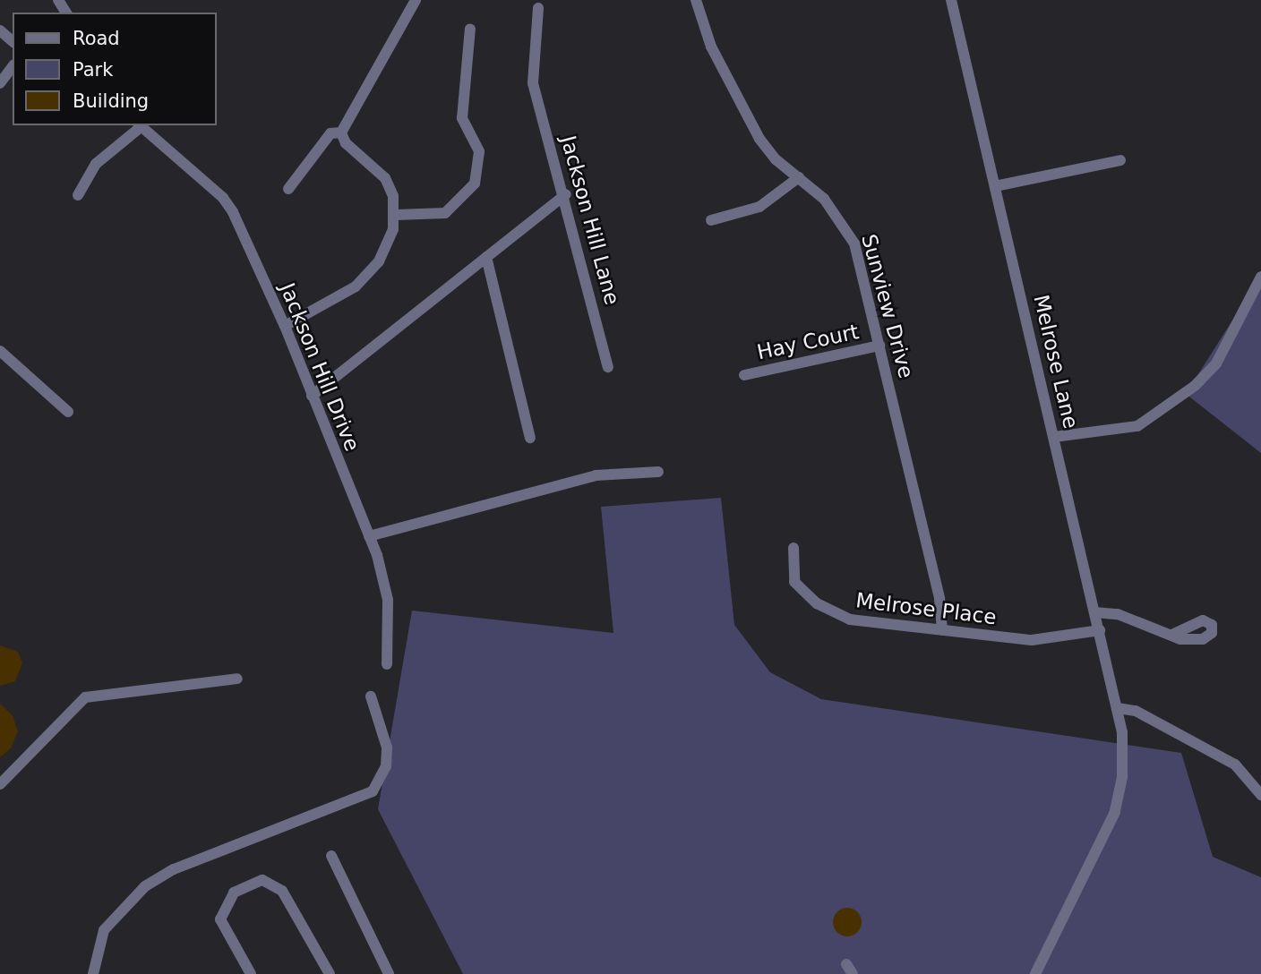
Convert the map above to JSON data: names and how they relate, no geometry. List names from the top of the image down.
{
  "streets": {
    "street": [
      "Jackson Hill Lane",
      "Sunview Drive",
      "Hay Court",
      "Melrose Lane",
      "Jackson Hill Drive",
      "Melrose Place"
    ]
  },
  "crossings": [
    ["Sunview Drive", "Hay Court"],
    ["Sunview Drive", "Melrose Place"],
    ["Melrose Lane", "Melrose Place"]
  ],
  "legend": ["Road", "Park", "Building"]
}
